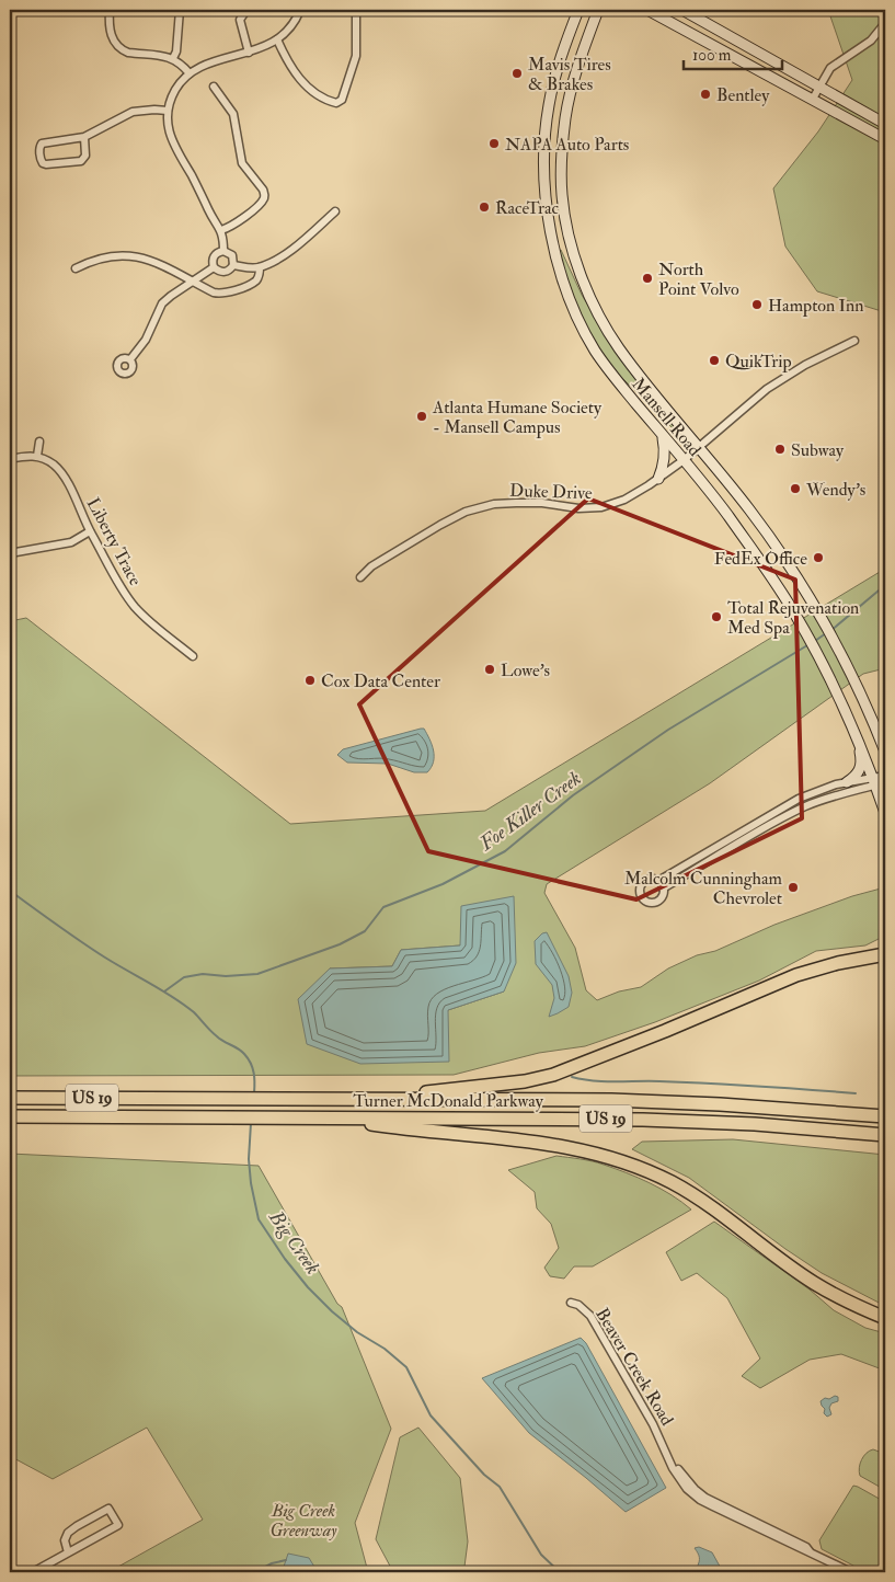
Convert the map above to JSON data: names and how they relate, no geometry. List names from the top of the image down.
{
  "streets": {
    "highway": ["US 19", "Turner McDonald Parkway"],
    "main road": ["Mansell Road"],
    "street": ["Duke Drive", "Liberty Trace", "Beaver Creek Road"]
  },
  "crossings": [
    ["Mansell Road", "Duke Drive"]
  ],
  "water": ["Foe Killer Creek", "Big Creek"],
  "parks": ["Big Creek Greenway"],
  "places": [
    "Mavis Tires & Brakes",
    "Bentley",
    "NAPA Auto Parts",
    "RaceTrac",
    "North Point Volvo",
    "Hampton Inn",
    "QuikTrip",
    "Atlanta Humane Society - Mansell Campus",
    "Subway",
    "Wendy's",
    "FedEx Office",
    "Total Rejuvenation Med Spa",
    "Lowe's",
    "Cox Data Center",
    "Malcolm Cunningham Chevrolet"
  ],
  "scale_bar": "100 m"
}
